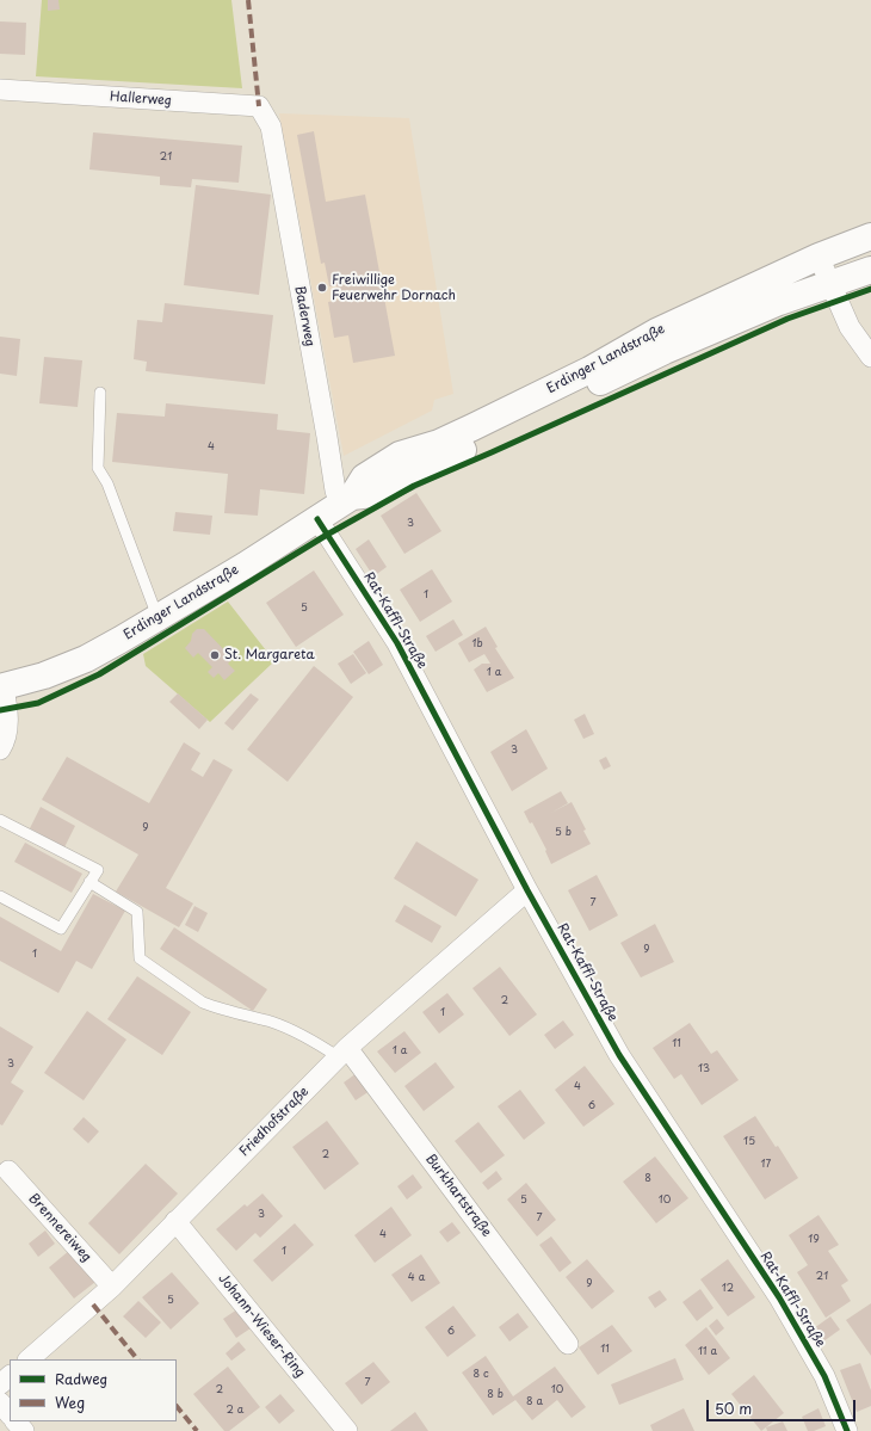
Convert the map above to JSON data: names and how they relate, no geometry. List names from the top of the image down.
{
  "streets": {
    "street": [
      "Hallerweg",
      "Baderweg",
      "Erdinger Landstraße",
      "Rat-Kaffl-Straße",
      "Friedhofstraße",
      "Burkhartstraße",
      "Brennereiweg",
      "Johann-Wieser-Ring"
    ]
  },
  "crossings": [
    ["Hallerweg", "Baderweg"],
    ["Baderweg", "Erdinger Landstraße"],
    ["Erdinger Landstraße", "Rat-Kaffl-Straße"],
    ["Rat-Kaffl-Straße", "Friedhofstraße"],
    ["Friedhofstraße", "Burkhartstraße"],
    ["Friedhofstraße", "Brennereiweg"],
    ["Friedhofstraße", "Johann-Wieser-Ring"]
  ],
  "places": ["Freiwillige Feuerwehr Dornach", "St. Margareta"],
  "house_numbers": [
    "21",
    "4",
    "3",
    "1",
    "5",
    "1b",
    "1 a",
    "3",
    "9",
    "5 b",
    "7",
    "9",
    "1",
    "2",
    "1",
    "11",
    "1 a",
    "3",
    "13",
    "4",
    "6",
    "15",
    "2",
    "17",
    "8",
    "5",
    "10",
    "3",
    "7",
    "4",
    "19",
    "1",
    "21",
    "4 a",
    "9",
    "12",
    "5",
    "6",
    "11",
    "11 a",
    "8 c",
    "7",
    "2",
    "10",
    "8 b",
    "8 a",
    "2 a"
  ],
  "legend": ["Radweg", "Weg"],
  "scale_bar": "50 m"
}
